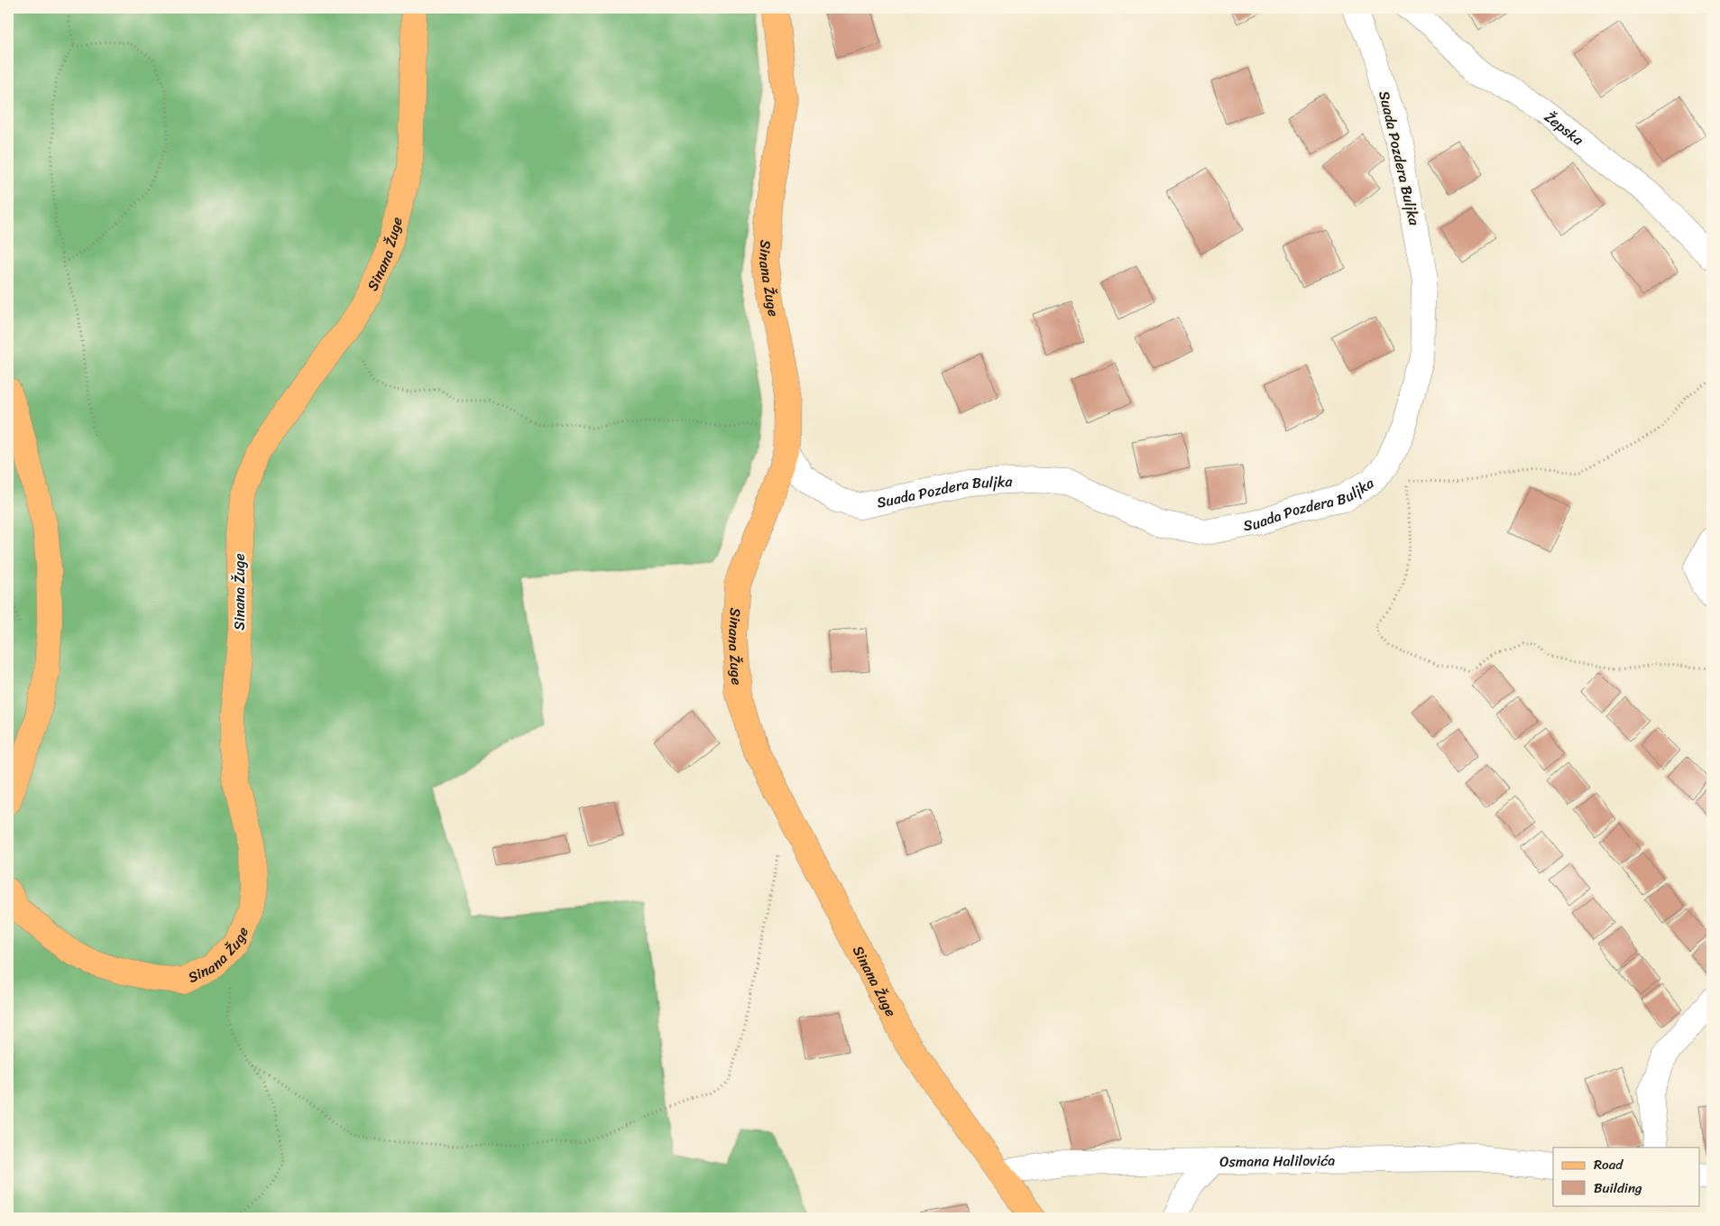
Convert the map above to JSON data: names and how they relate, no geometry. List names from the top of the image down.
{
  "streets": {
    "main road": ["Sinana Žuge"],
    "street": ["Žepska", "Suada Pozdera Buljka", "Osmana Halilovića"]
  },
  "crossings": [
    ["Suada Pozdera Buljka", "Sinana Žuge"],
    ["Sinana Žuge", "Osmana Halilovića"]
  ],
  "legend": ["Road", "Building"]
}
